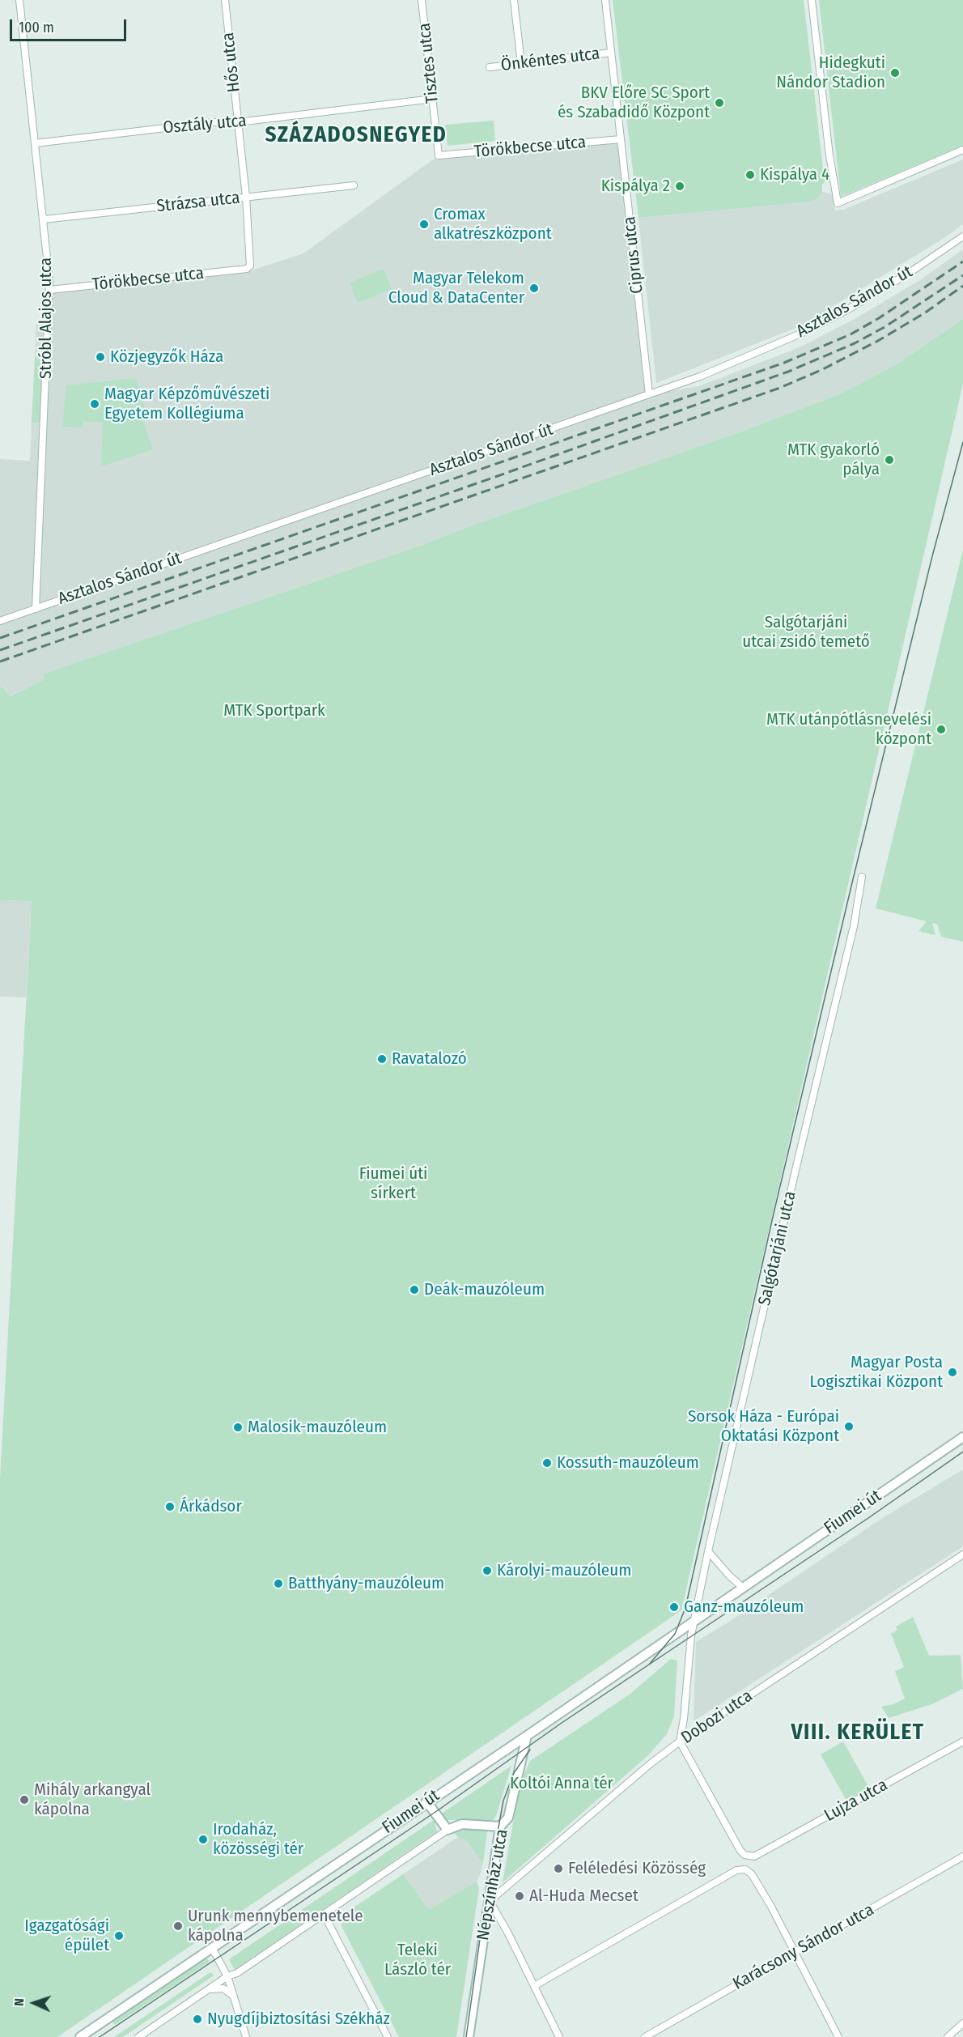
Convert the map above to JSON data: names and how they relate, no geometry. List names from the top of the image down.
{
  "streets": {
    "main road": ["Fiumei út", "Népszínház utca"],
    "street": [
      "Önkéntes utca",
      "Hős utca",
      "Tisztes utca",
      "Osztály utca",
      "Törökbecse utca",
      "Strázsa utca",
      "Ciprus utca",
      "Asztalos Sándor út",
      "Stróbl Alajos utca",
      "Salgótarjáni utca",
      "Dobozi utca",
      "Lujza utca",
      "Karácsony Sándor utca"
    ]
  },
  "crossings": [
    ["Önkéntes utca", "Ciprus utca"],
    ["Hős utca", "Osztály utca"],
    ["Hős utca", "Törökbecse utca"],
    ["Hős utca", "Strázsa utca"],
    ["Tisztes utca", "Osztály utca"],
    ["Tisztes utca", "Törökbecse utca"],
    ["Osztály utca", "Stróbl Alajos utca"],
    ["Törökbecse utca", "Ciprus utca"],
    ["Törökbecse utca", "Stróbl Alajos utca"],
    ["Strázsa utca", "Stróbl Alajos utca"],
    ["Ciprus utca", "Asztalos Sándor út"],
    ["Asztalos Sándor út", "Stróbl Alajos utca"],
    ["Salgótarjáni utca", "Fiumei út"],
    ["Salgótarjáni utca", "Dobozi utca"],
    ["Salgótarjáni utca", "Lujza utca"],
    ["Fiumei út", "Népszínház utca"],
    ["Dobozi utca", "Lujza utca"],
    ["Dobozi utca", "Népszínház utca"]
  ],
  "districts": ["SZÁZADOSNEGYED", "VIII. KERÜLET"],
  "parks": [
    "Salgótarjáni utcai zsidó temető",
    "MTK Sportpark",
    "Fiumei úti sírkert",
    "Koltói Anna tér",
    "Teleki László tér"
  ],
  "places": [
    "Hidegkuti Nándor Stadion",
    "BKV Előre SC Sport és Szabadidő Központ",
    "Kispálya 4",
    "Kispálya 2",
    "Cromax alkatrészközpont",
    "Magyar Telekom Cloud & DataCenter",
    "Közjegyzők Háza",
    "Magyar Képzőművészeti Egyetem Kollégiuma",
    "MTK gyakorló pálya",
    "MTK utánpótlásnevelési központ",
    "Ravatalozó",
    "Deák-mauzóleum",
    "Magyar Posta Logisztikai Központ",
    "Sorsok Háza - Európai Oktatási Központ",
    "Malosik-mauzóleum",
    "Kossuth-mauzóleum",
    "Árkádsor",
    "Károlyi-mauzóleum",
    "Batthyány-mauzóleum",
    "Ganz-mauzóleum",
    "Mihály arkangyal kápolna",
    "Irodaház, közösségi tér",
    "Feléledési Közösség",
    "Al-Huda Mecset",
    "Urunk mennybemenetele kápolna",
    "Igazgatósági épület",
    "Nyugdíjbiztosítási Székház"
  ],
  "scale_bar": "100 m",
  "north": "left"
}
